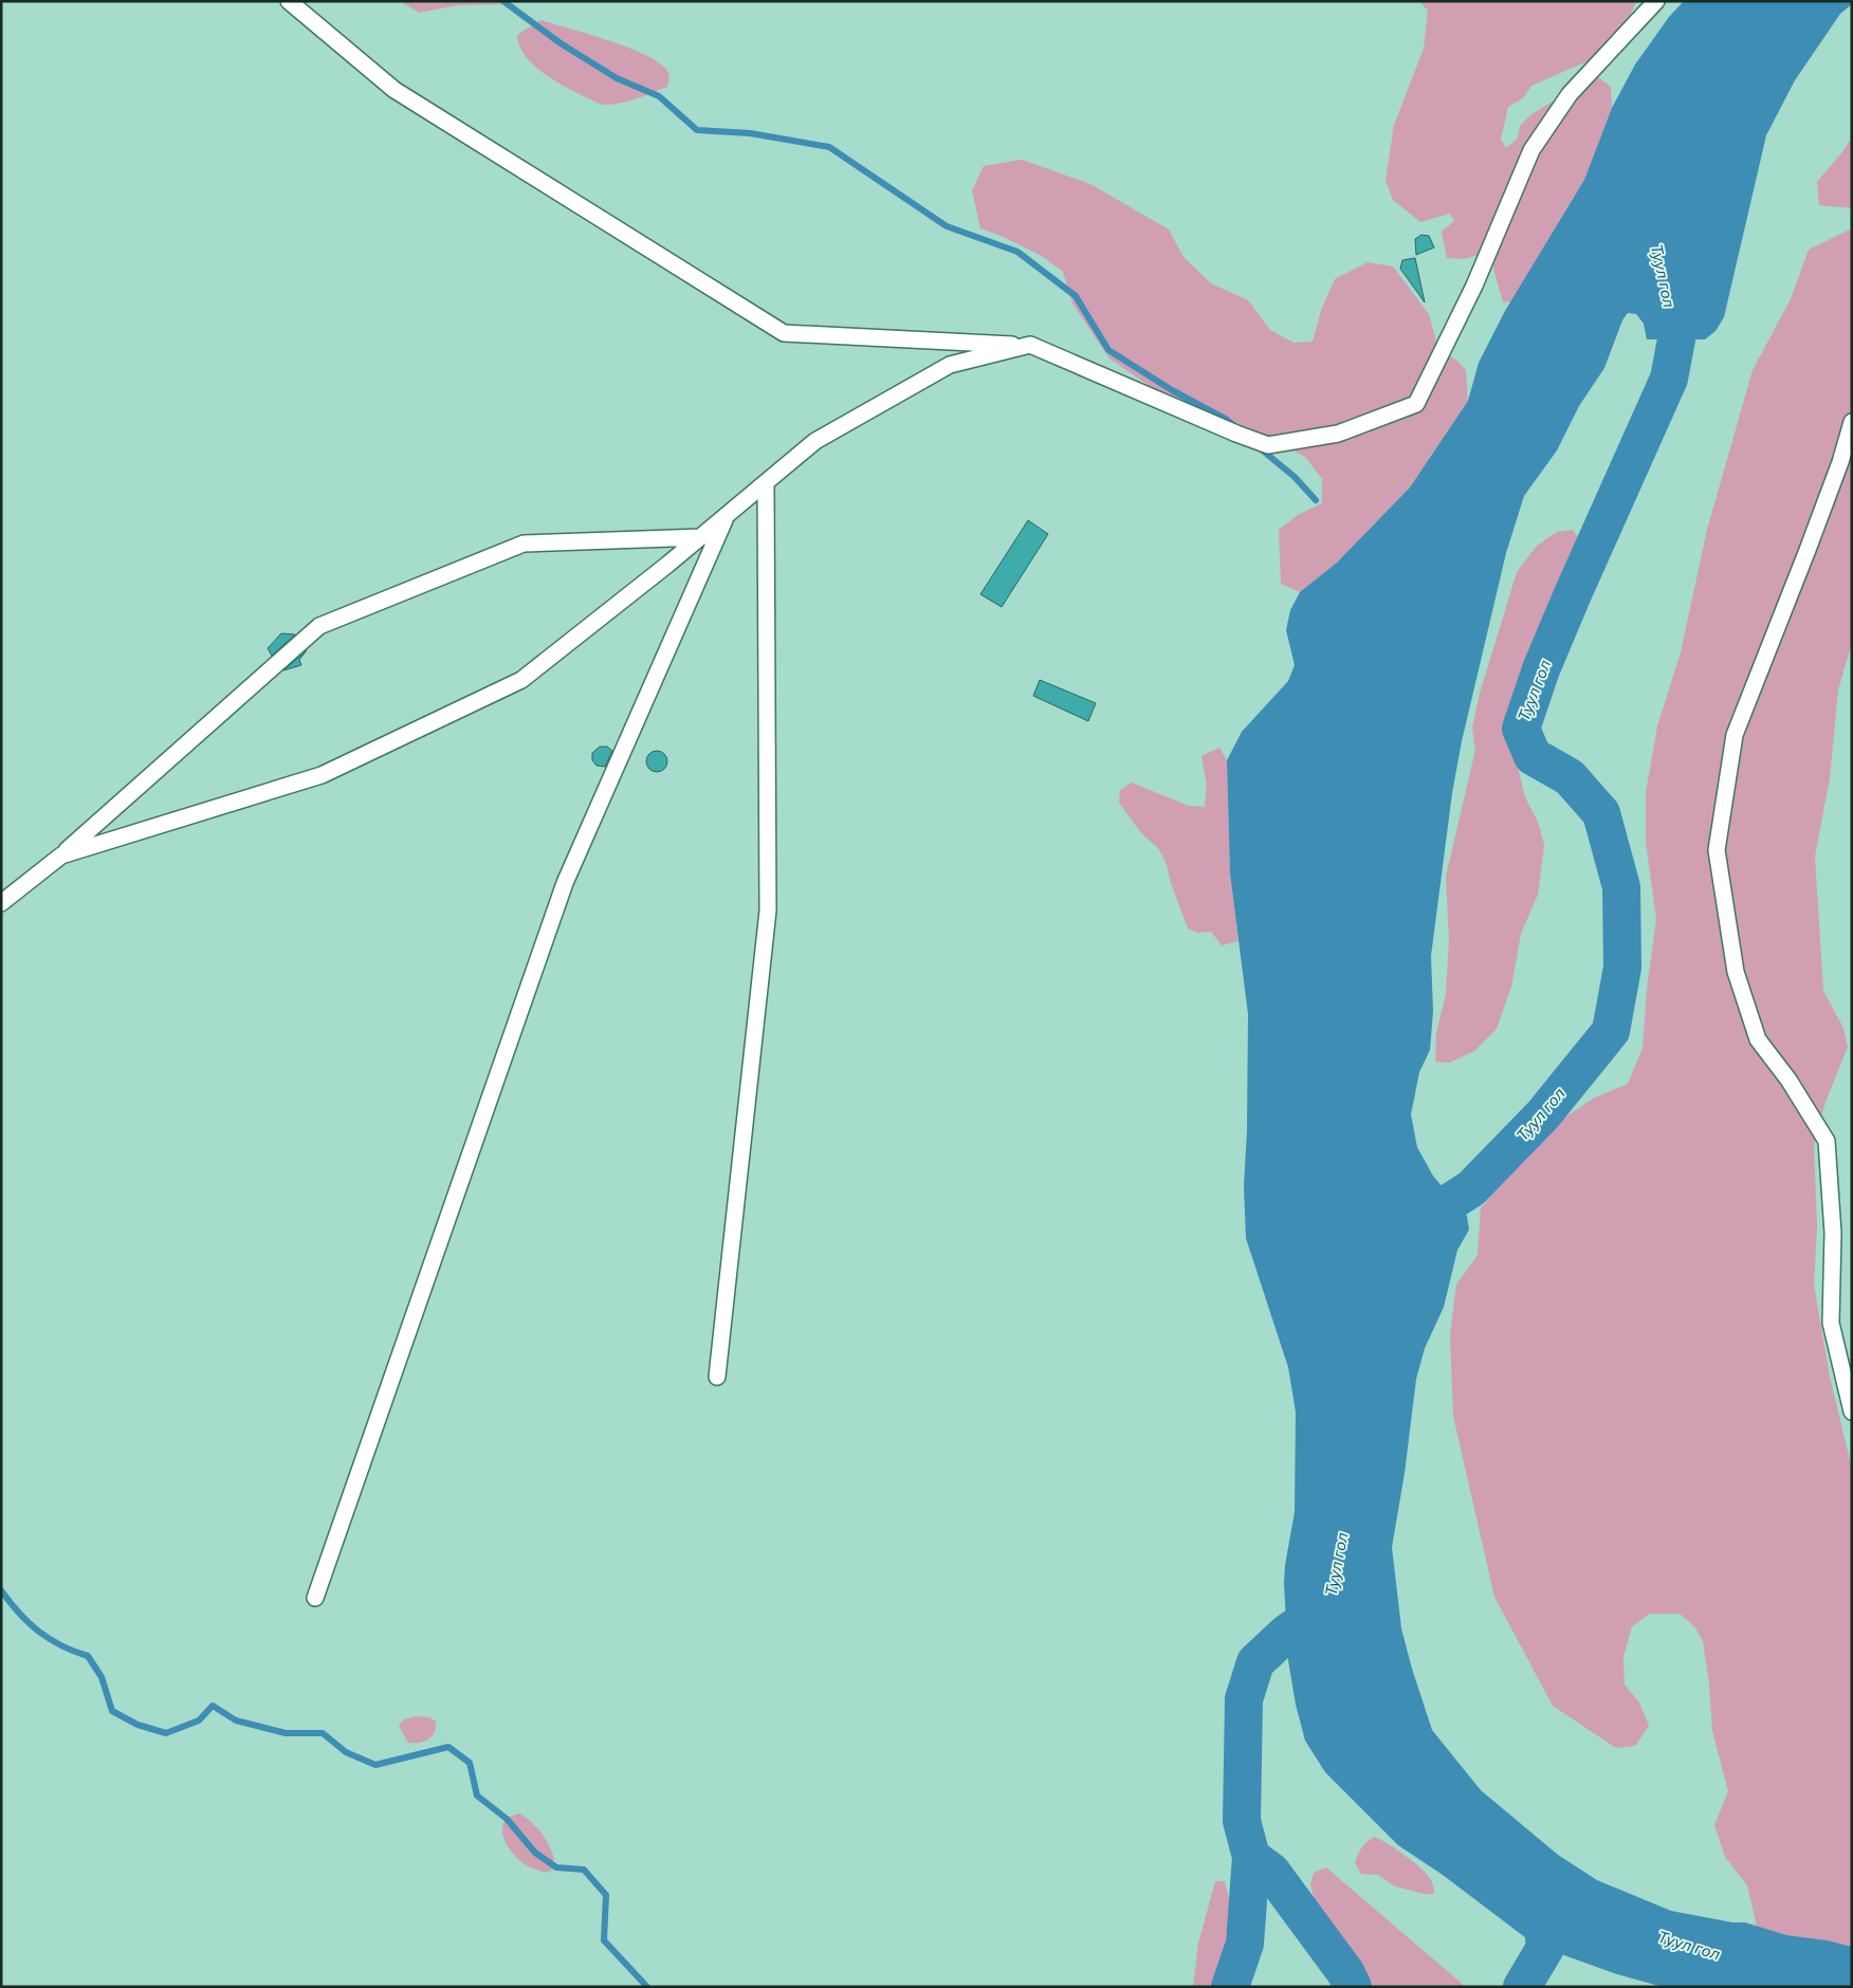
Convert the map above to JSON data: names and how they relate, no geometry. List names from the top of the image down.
{
  "water": ["Туул гол"]
}
